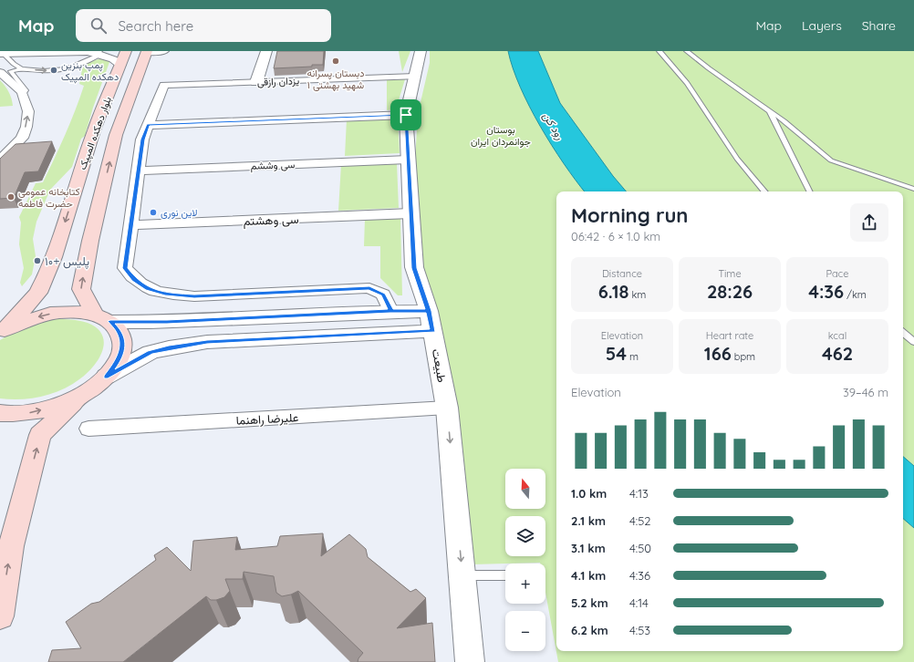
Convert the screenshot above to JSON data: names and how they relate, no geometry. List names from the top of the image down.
{
  "streets": {
    "main road": ["بلوار دهکده المپیک"],
    "street": [
      "یزدان رازقی",
      "سی وششم",
      "سی وهشتم",
      "طبیعت",
      "علیرضا راهنما"
    ]
  },
  "crossings": [
    ["یزدان رازقی", "طبیعت"],
    ["سی وششم", "طبیعت"],
    ["سی وهشتم", "طبیعت"],
    ["طبیعت", "علیرضا راهنما"]
  ],
  "water": ["رود کن"],
  "parks": ["بوستان جوانمردان ایران"],
  "places": [
    "دبستان پسرانه شهید بهشتی ۱",
    "پمپ بنزین دهکده المپیک",
    "کتابخانه عمومی حضرت فاطمه",
    "لاین نوری",
    "پلیس +۱۰"
  ],
  "north": "top",
  "page": {
    "header": "Map",
    "search": "Search here",
    "nav": ["Map", "Layers", "Share"],
    "heading": ["Morning run", "06:42 · 6 × 1.0 km"],
    "stats": [
      ["Distance", "6.18 km"],
      ["Time", "28:26"],
      ["Pace", "4:36 /km"],
      ["Elevation", "54 m"],
      ["Heart rate", "166 bpm"],
      ["kcal", "462"]
    ],
    "chart": ["Elevation", "39–46 m"],
    "map_buttons": ["+", "−"],
    "list": [
      {
        "name": "1.0 km",
        "note": "4:13"
      },
      {
        "name": "2.1 km",
        "note": "4:52"
      },
      {
        "name": "3.1 km",
        "note": "4:50"
      },
      {
        "name": "4.1 km",
        "note": "4:36"
      },
      {
        "name": "5.2 km",
        "note": "4:14"
      },
      {
        "name": "6.2 km",
        "note": "4:53"
      }
    ]
  }
}
